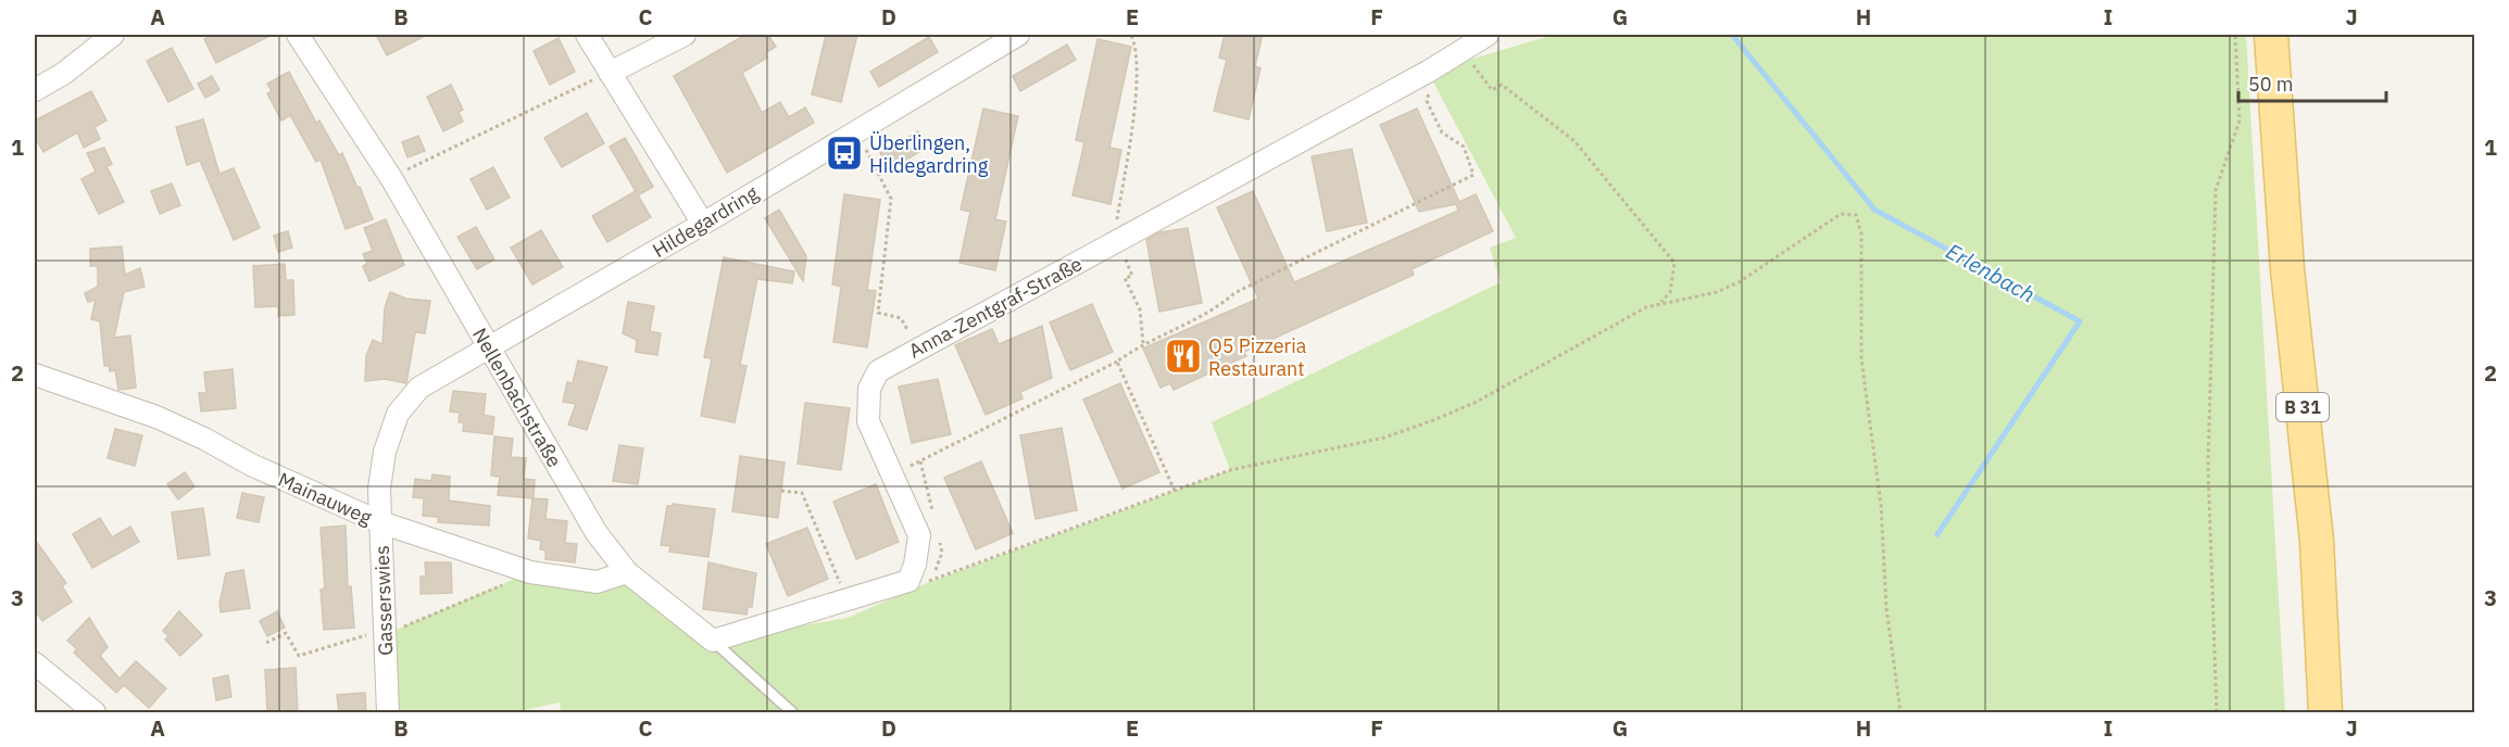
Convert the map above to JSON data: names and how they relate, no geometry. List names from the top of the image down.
{
  "streets": {
    "main road": ["B 31"],
    "street": [
      "Hildegardring",
      "Anna-Zentgraf-Straße",
      "Nellenbachstraße",
      "Mainauweg",
      "Gasserswies"
    ]
  },
  "crossings": [
    ["Hildegardring", "Nellenbachstraße"],
    ["Hildegardring", "Gasserswies"],
    ["Nellenbachstraße", "Mainauweg"],
    ["Mainauweg", "Gasserswies"]
  ],
  "water": ["Erlenbach"],
  "places": {
    "bus stop": ["Überlingen, Hildegardring"],
    "restaurant": ["Q5 Pizzeria Restaurant"]
  },
  "scale_bar": "50 m",
  "grid": {
    "columns": [
      "A",
      "B",
      "C",
      "D",
      "E",
      "F",
      "G",
      "H",
      "I",
      "J"
    ],
    "rows": ["1", "2", "3"]
  }
}
